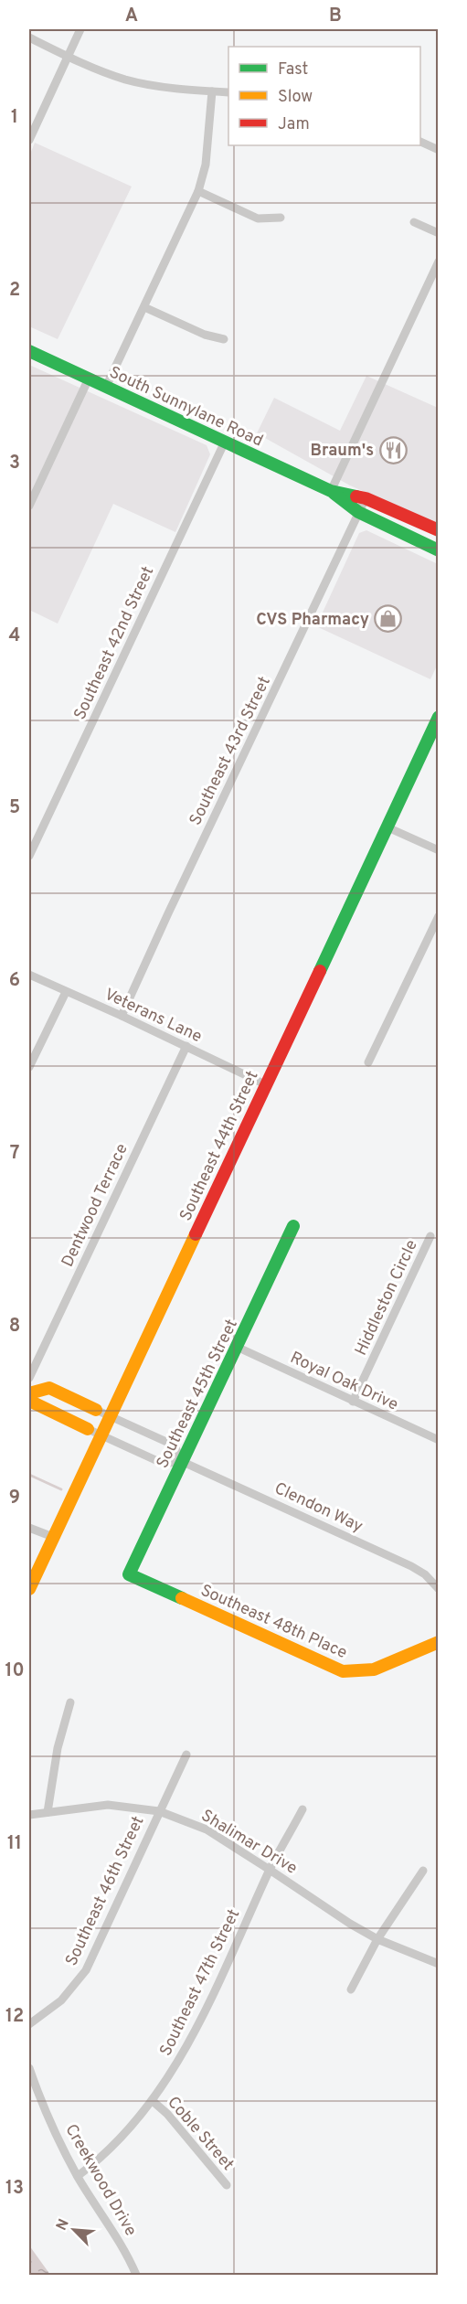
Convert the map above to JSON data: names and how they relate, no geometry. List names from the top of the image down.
{
  "streets": {
    "main road": [
      "South Sunnylane Road",
      "Southeast 44th Street",
      "Southeast 45th Street",
      "Clendon Way",
      "Southeast 48th Place"
    ],
    "street": [
      "Southeast 42nd Street",
      "Southeast 43rd Street",
      "Veterans Lane",
      "Dentwood Terrace",
      "Hiddleston Circle",
      "Royal Oak Drive",
      "Shalimar Drive",
      "Southeast 46th Street",
      "Southeast 47th Street",
      "Coble Street",
      "Creekwood Drive"
    ]
  },
  "crossings": [
    ["South Sunnylane Road", "Southeast 42nd Street"],
    ["South Sunnylane Road", "Southeast 43rd Street"],
    ["Southeast 43rd Street", "Veterans Lane"],
    ["Veterans Lane", "Southeast 44th Street"],
    ["Veterans Lane", "Dentwood Terrace"],
    ["Southeast 44th Street", "Clendon Way"],
    ["Hiddleston Circle", "Royal Oak Drive"],
    ["Royal Oak Drive", "Southeast 45th Street"],
    ["Southeast 45th Street", "Clendon Way"],
    ["Southeast 45th Street", "Southeast 48th Place"],
    ["Shalimar Drive", "Southeast 46th Street"],
    ["Shalimar Drive", "Southeast 47th Street"],
    ["Southeast 47th Street", "Coble Street"],
    ["Southeast 47th Street", "Creekwood Drive"]
  ],
  "places": {
    "restaurant": ["Braum's"],
    "shop": ["CVS Pharmacy"]
  },
  "legend": ["Fast", "Slow", "Jam"],
  "north": "top left",
  "grid": {
    "columns": ["A", "B"],
    "rows": [
      "1",
      "2",
      "3",
      "4",
      "5",
      "6",
      "7",
      "8",
      "9",
      "10",
      "11",
      "12",
      "13"
    ]
  }
}
